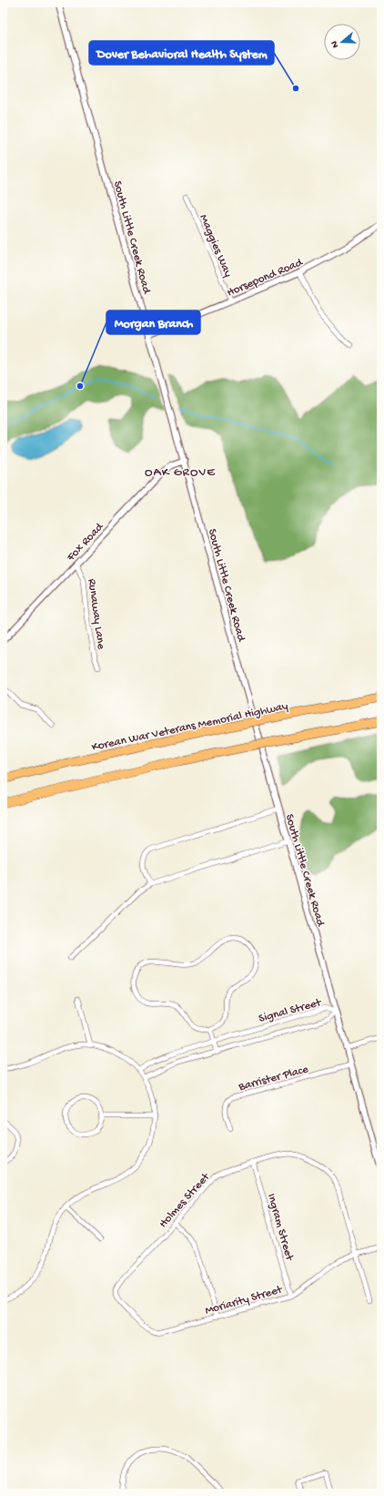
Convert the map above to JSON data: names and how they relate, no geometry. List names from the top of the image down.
{
  "streets": {
    "highway": ["Korean War Veterans Memorial Highway"],
    "street": [
      "South Little Creek Road",
      "Maggies Way",
      "Horsepond Road",
      "Fox Road",
      "Runaway Lane",
      "Signal Street",
      "Barrister Place",
      "Holmes Street",
      "Ingram Street",
      "Moriarity Street"
    ]
  },
  "crossings": [
    ["South Little Creek Road", "Horsepond Road"],
    ["South Little Creek Road", "Fox Road"],
    ["South Little Creek Road", "Signal Street"],
    ["South Little Creek Road", "Barrister Place"],
    ["Maggies Way", "Horsepond Road"],
    ["Fox Road", "Runaway Lane"],
    ["Holmes Street", "Ingram Street"],
    ["Holmes Street", "Moriarity Street"],
    ["Ingram Street", "Moriarity Street"]
  ],
  "districts": ["OAK GROVE"],
  "places": ["Dover Behavioral Health System", "Morgan Branch"],
  "north": "left"
}
